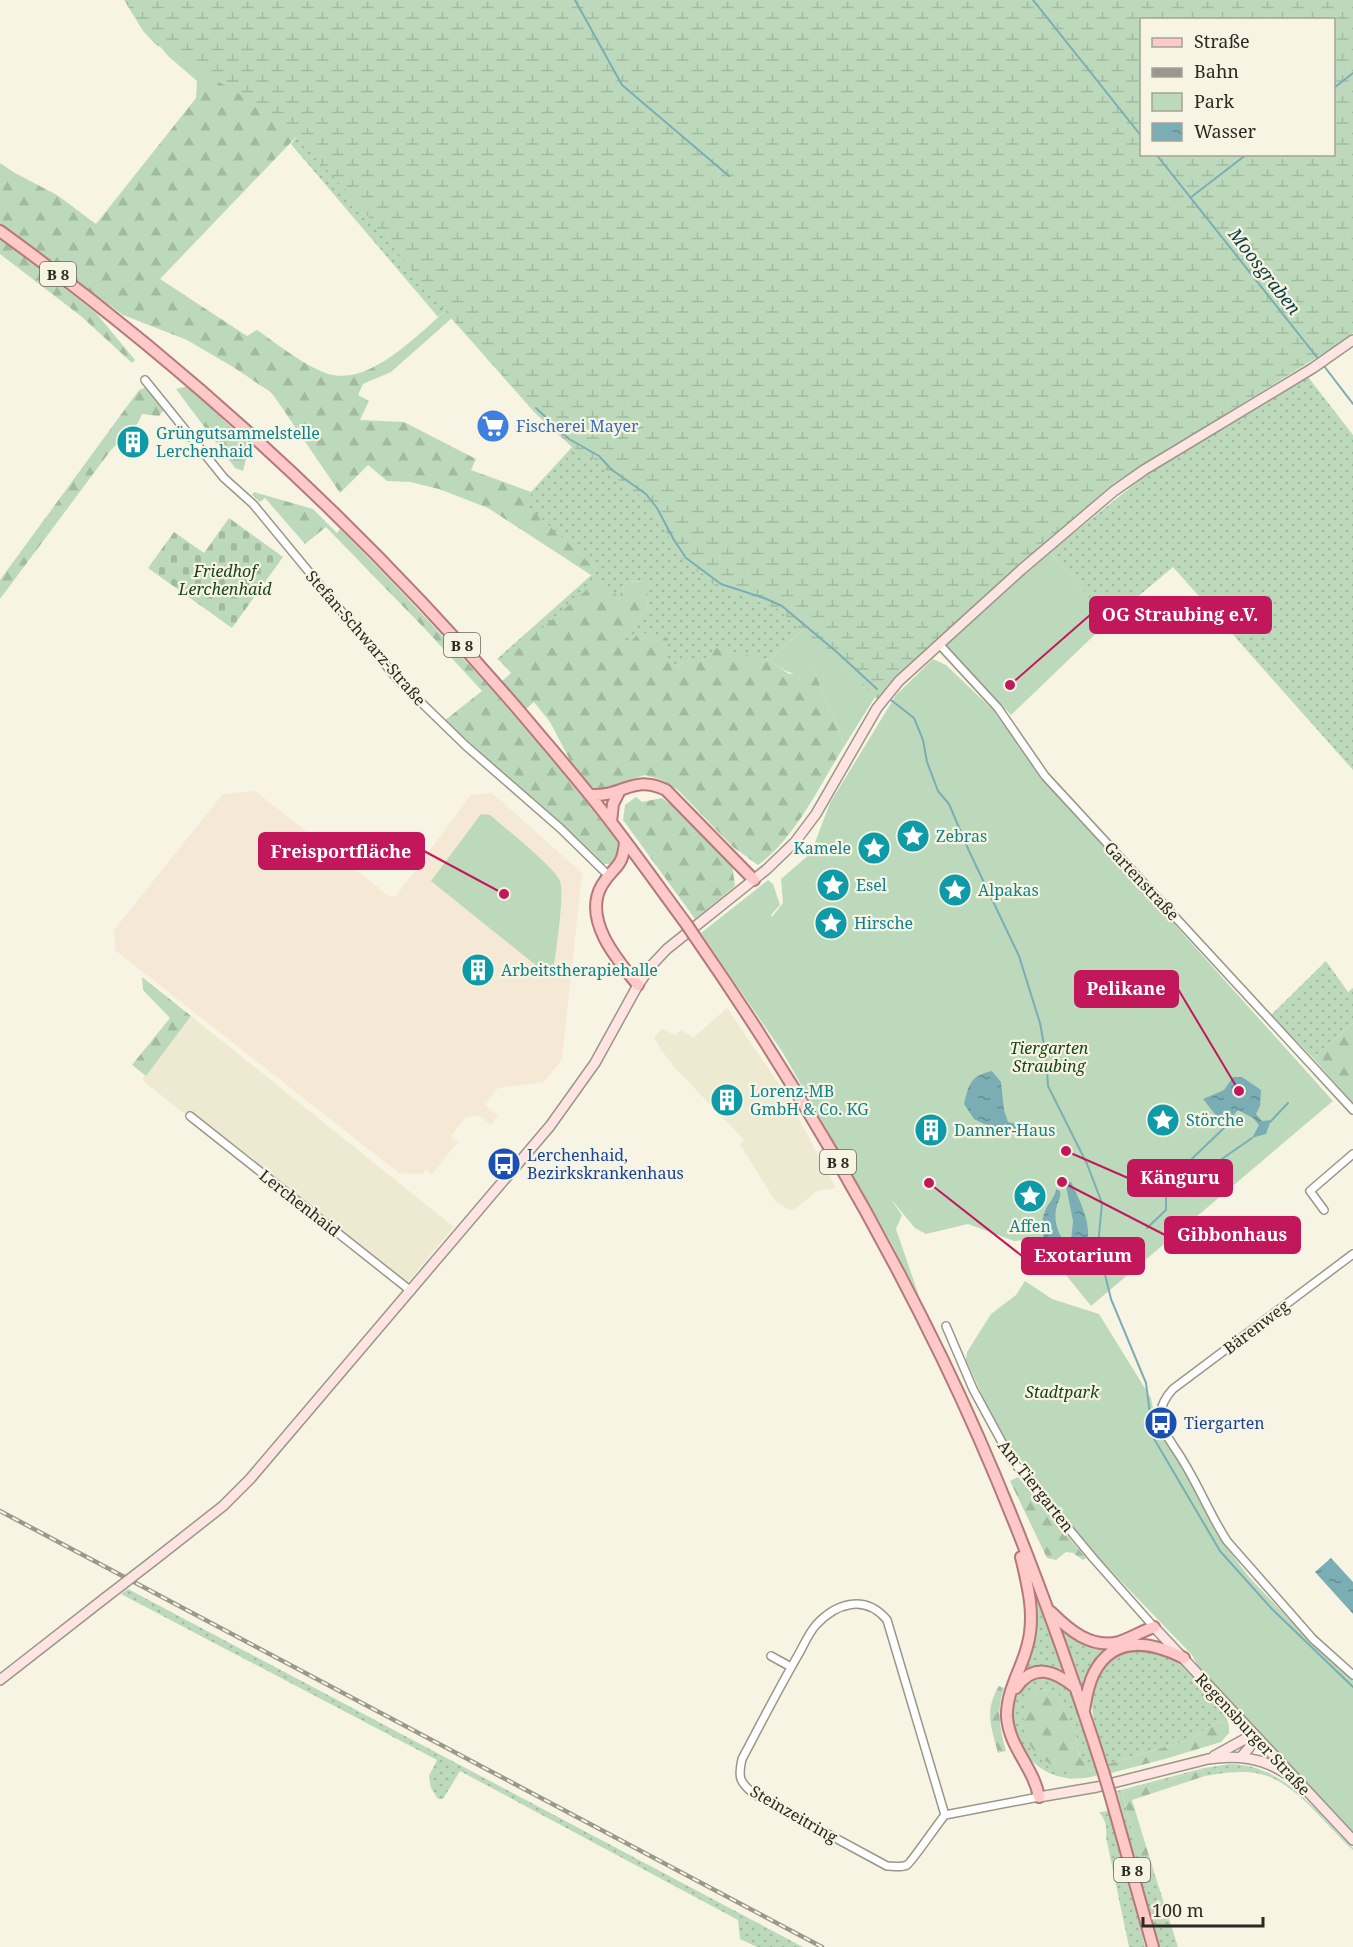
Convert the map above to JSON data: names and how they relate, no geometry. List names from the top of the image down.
{
  "streets": {
    "main road": ["B 8"],
    "street": [
      "Stefan-Schwarz-Straße",
      "Gartenstraße",
      "Lerchenhaid",
      "Bärenweg",
      "Am Tiergarten",
      "Regensburger Straße",
      "Steinzeitring"
    ]
  },
  "crossings": [
    ["Am Tiergarten", "Regensburger Straße"]
  ],
  "water": ["Moosgraben"],
  "parks": ["Friedhof Lerchenhaid", "Tiergarten Straubing", "Stadtpark"],
  "places": {
    "supermarket": ["Fischerei Mayer"],
    "building": [
      "Grüngutsammelstelle Lerchenhaid",
      "Arbeitstherapiehalle",
      "Lorenz-MB GmbH & Co. KG",
      "Danner-Haus"
    ],
    "other": [
      "OG Straubing e.V.",
      "Freisportfläche",
      "Pelikane",
      "Känguru",
      "Gibbonhaus",
      "Exotarium"
    ],
    "place": [
      "Zebras",
      "Kamele",
      "Esel",
      "Alpakas",
      "Hirsche",
      "Störche",
      "Affen"
    ],
    "bus stop": ["Lerchenhaid, Bezirkskrankenhaus", "Tiergarten"]
  },
  "legend": [
    "Straße",
    "Bahn",
    "Park",
    "Wasser"
  ],
  "scale_bar": "100 m"
}
